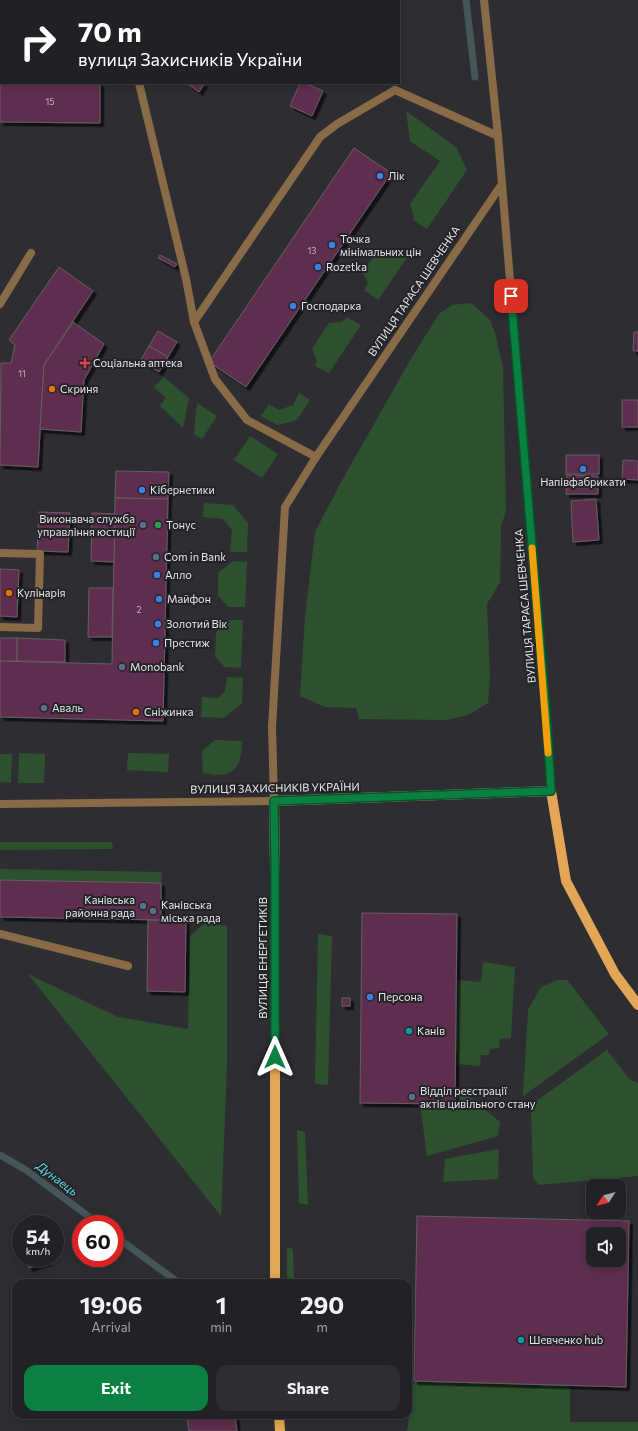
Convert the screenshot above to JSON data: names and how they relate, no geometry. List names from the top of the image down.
{
  "streets": {
    "main road": ["ВУЛИЦЯ ТАРАСА ШЕВЧЕНКА", "ВУЛИЦЯ ЗАХИСНИКІВ УКРАЇНИ", "ВУЛИЦЯ ЕНЕРГЕТИКІВ"]
  },
  "crossings": [
    ["ВУЛИЦЯ ТАРАСА ШЕВЧЕНКА", "ВУЛИЦЯ ЗАХИСНИКІВ УКРАЇНИ"],
    ["ВУЛИЦЯ ТАРАСА ШЕВЧЕНКА", "ВУЛИЦЯ ЕНЕРГЕТИКІВ"],
    ["ВУЛИЦЯ ЗАХИСНИКІВ УКРАЇНИ", "ВУЛИЦЯ ЕНЕРГЕТИКІВ"]
  ],
  "water": ["Дунаець"],
  "places": {
    "other": [
      "Лік",
      "Точка мінімальних цін",
      "Rozetka",
      "Господарка",
      "Скриня",
      "Напівфабрикати",
      "Кібернетики",
      "Виконавча служба управління юстиції",
      "Тонус",
      "Com in Bank",
      "Алло",
      "Кулінарія",
      "Майфон",
      "Золотий Вік",
      "Престиж",
      "Monobank",
      "Аваль",
      "Сніжинка",
      "Канівська районна рада",
      "Канівська міська рада",
      "Персона",
      "Канів",
      "Відділ реєстрації актів цивільного стану",
      "Шевченко hub"
    ],
    "health": ["Соціальна аптека"]
  },
  "house_numbers": [
    "15",
    "13",
    "11",
    "2"
  ],
  "north": "bottom left",
  "page": {
    "turn": ["70 m", "вулиця Захисників України"],
    "speed": "54 km/h",
    "limit": "60",
    "eta": [
      "19:06",
      "Arrival",
      "1",
      "min",
      "290",
      "m"
    ],
    "buttons": ["Exit", "Share"]
  }
}
